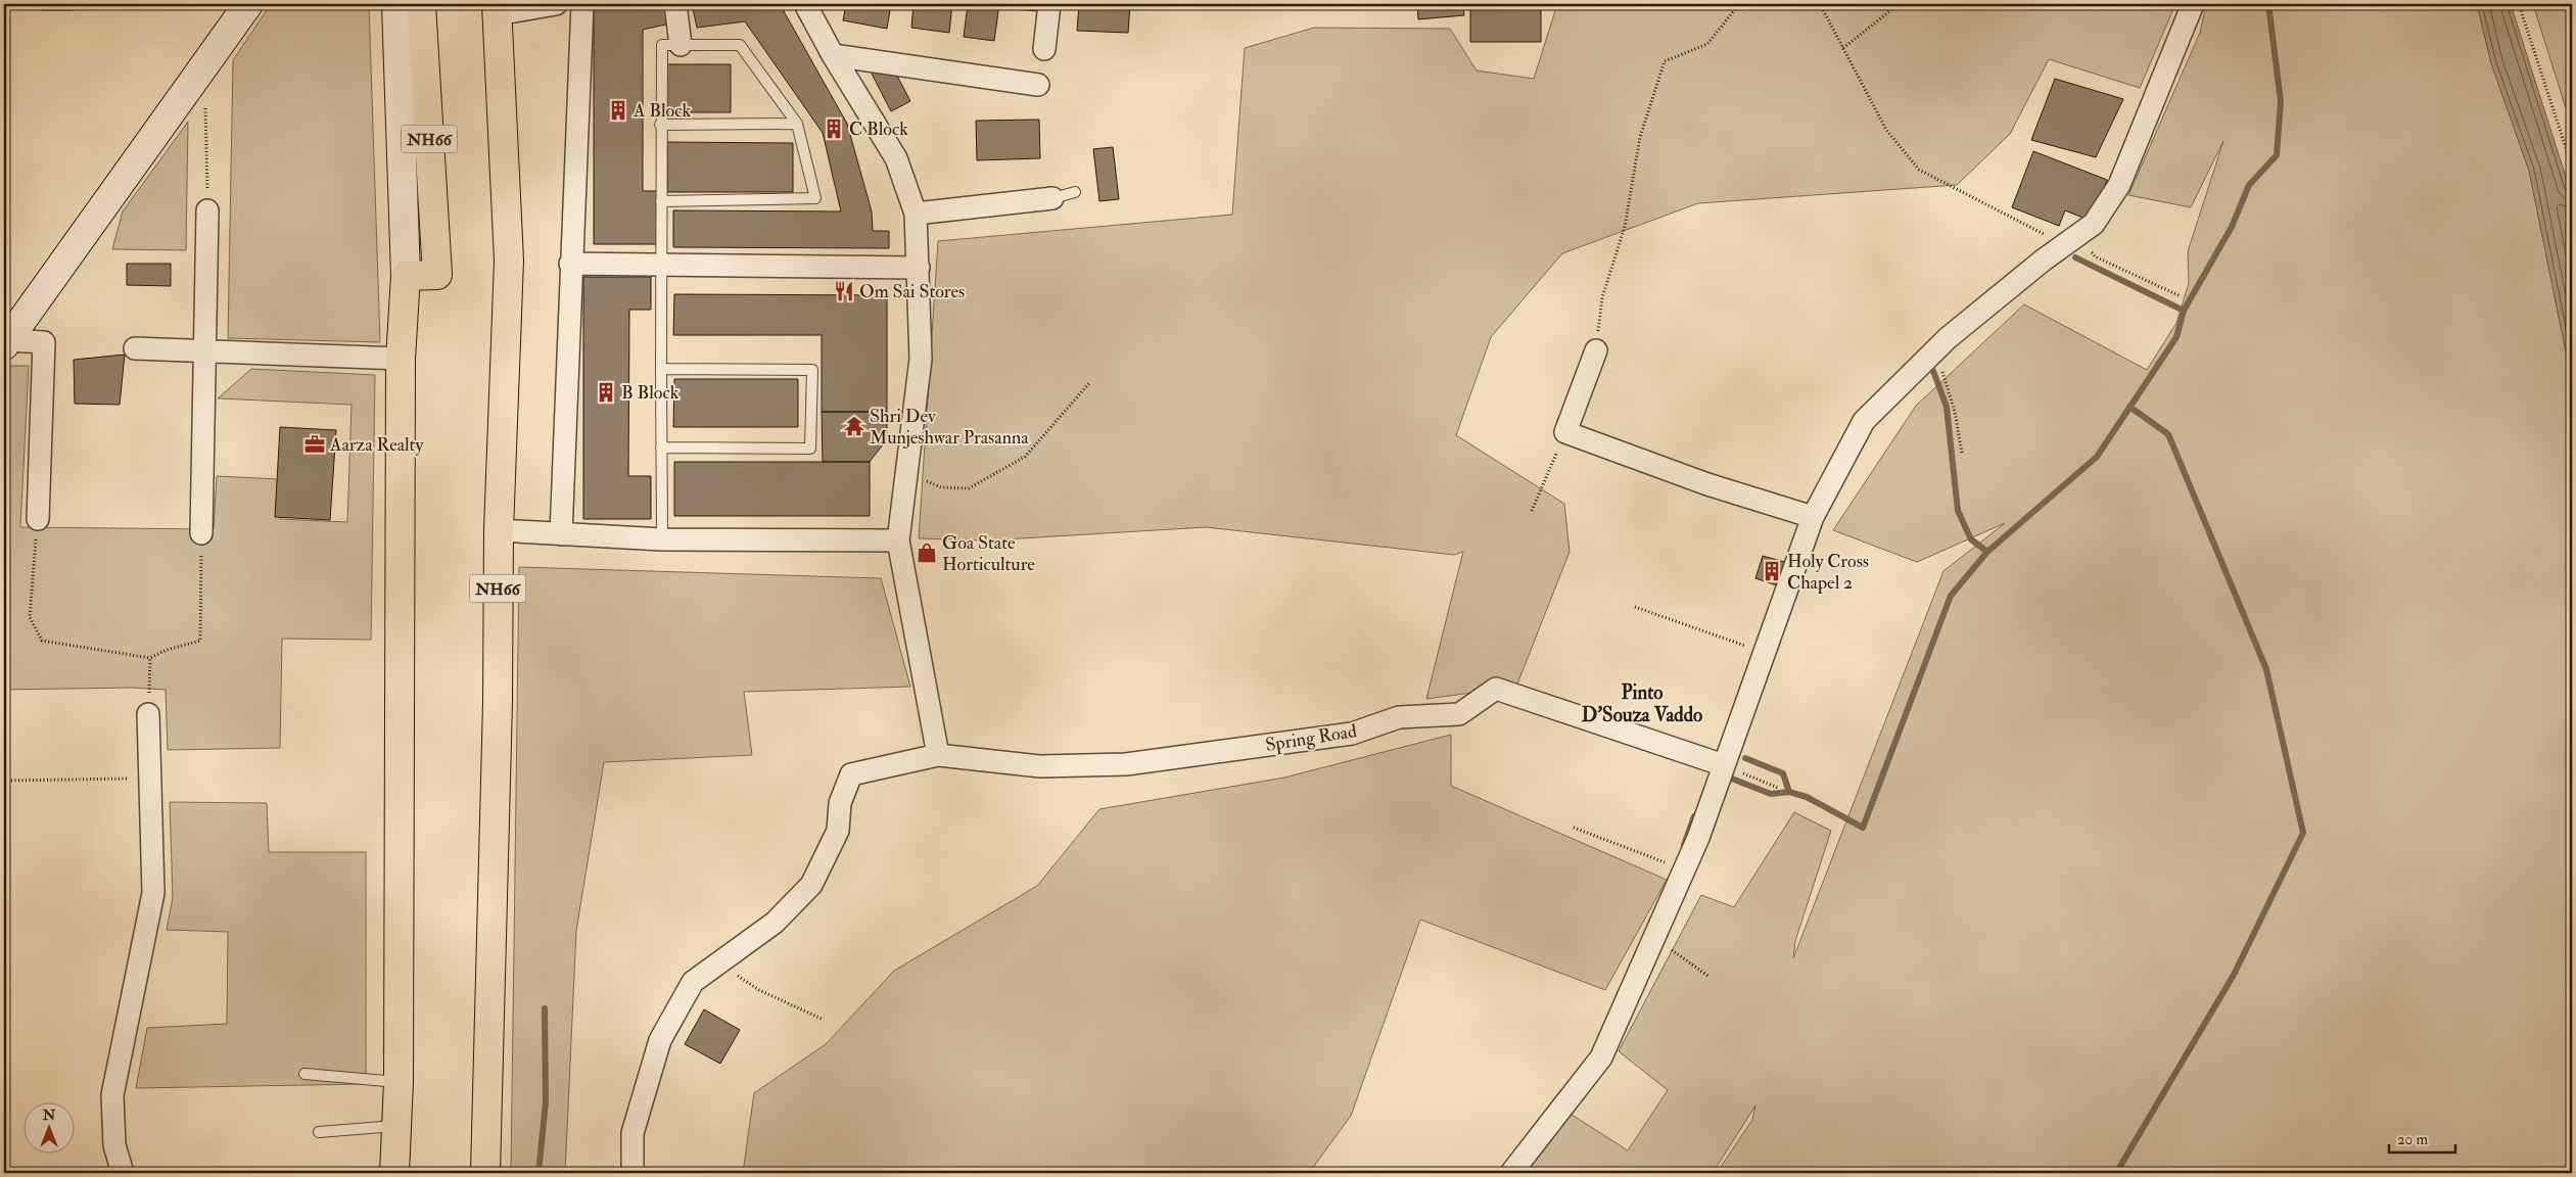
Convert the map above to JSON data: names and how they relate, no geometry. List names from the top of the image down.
{
  "streets": {
    "highway": ["NH66"],
    "street": ["Spring Road"]
  },
  "districts": ["Pinto D’Souza Vaddo"],
  "places": {
    "building": [
      "A Block",
      "C Block",
      "B Block",
      "Holy Cross Chapel 2"
    ],
    "restaurant": ["Om Sai Stores"],
    "temple": ["Shri Dev Munjeshwar Prasanna"],
    "office": ["Aarza Realty"],
    "shop": ["Goa State Horticulture"]
  },
  "scale_bar": "20 m",
  "north": "top"
}
